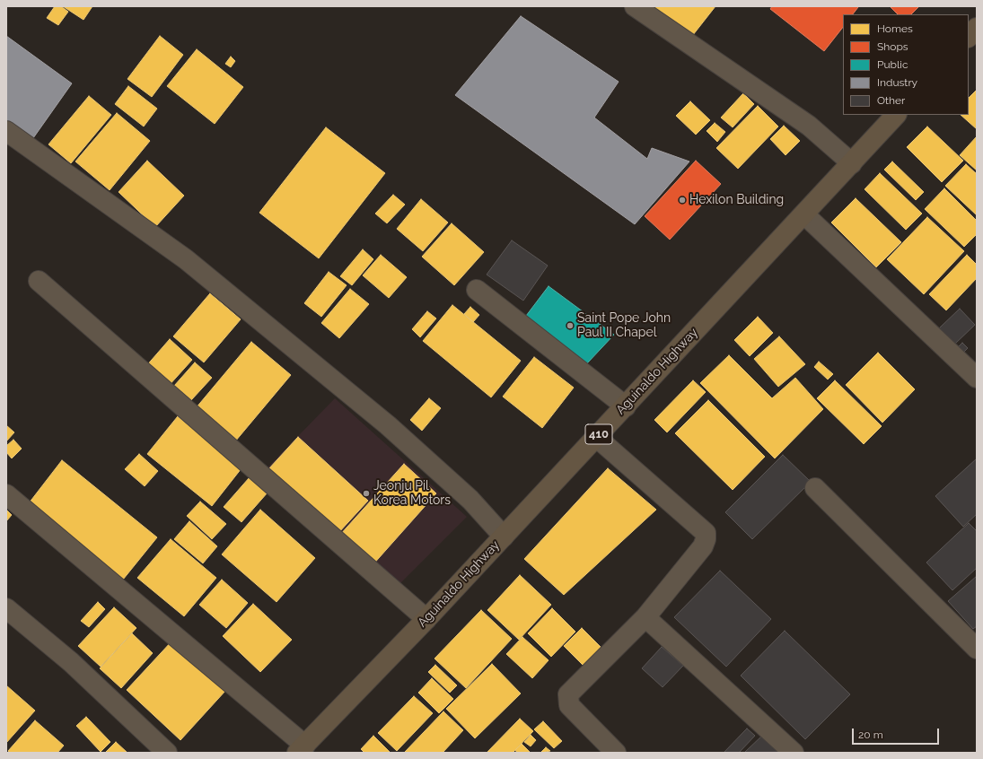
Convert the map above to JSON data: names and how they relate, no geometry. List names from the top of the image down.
{
  "streets": {
    "main road": ["Aguinaldo Highway", "410"]
  },
  "places": ["Hexilon Building", "Saint Pope John Paul II Chapel", "Jeonju Pil Korea Motors"],
  "legend": [
    "Homes",
    "Shops",
    "Public",
    "Industry",
    "Other"
  ],
  "scale_bar": "20 m"
}
